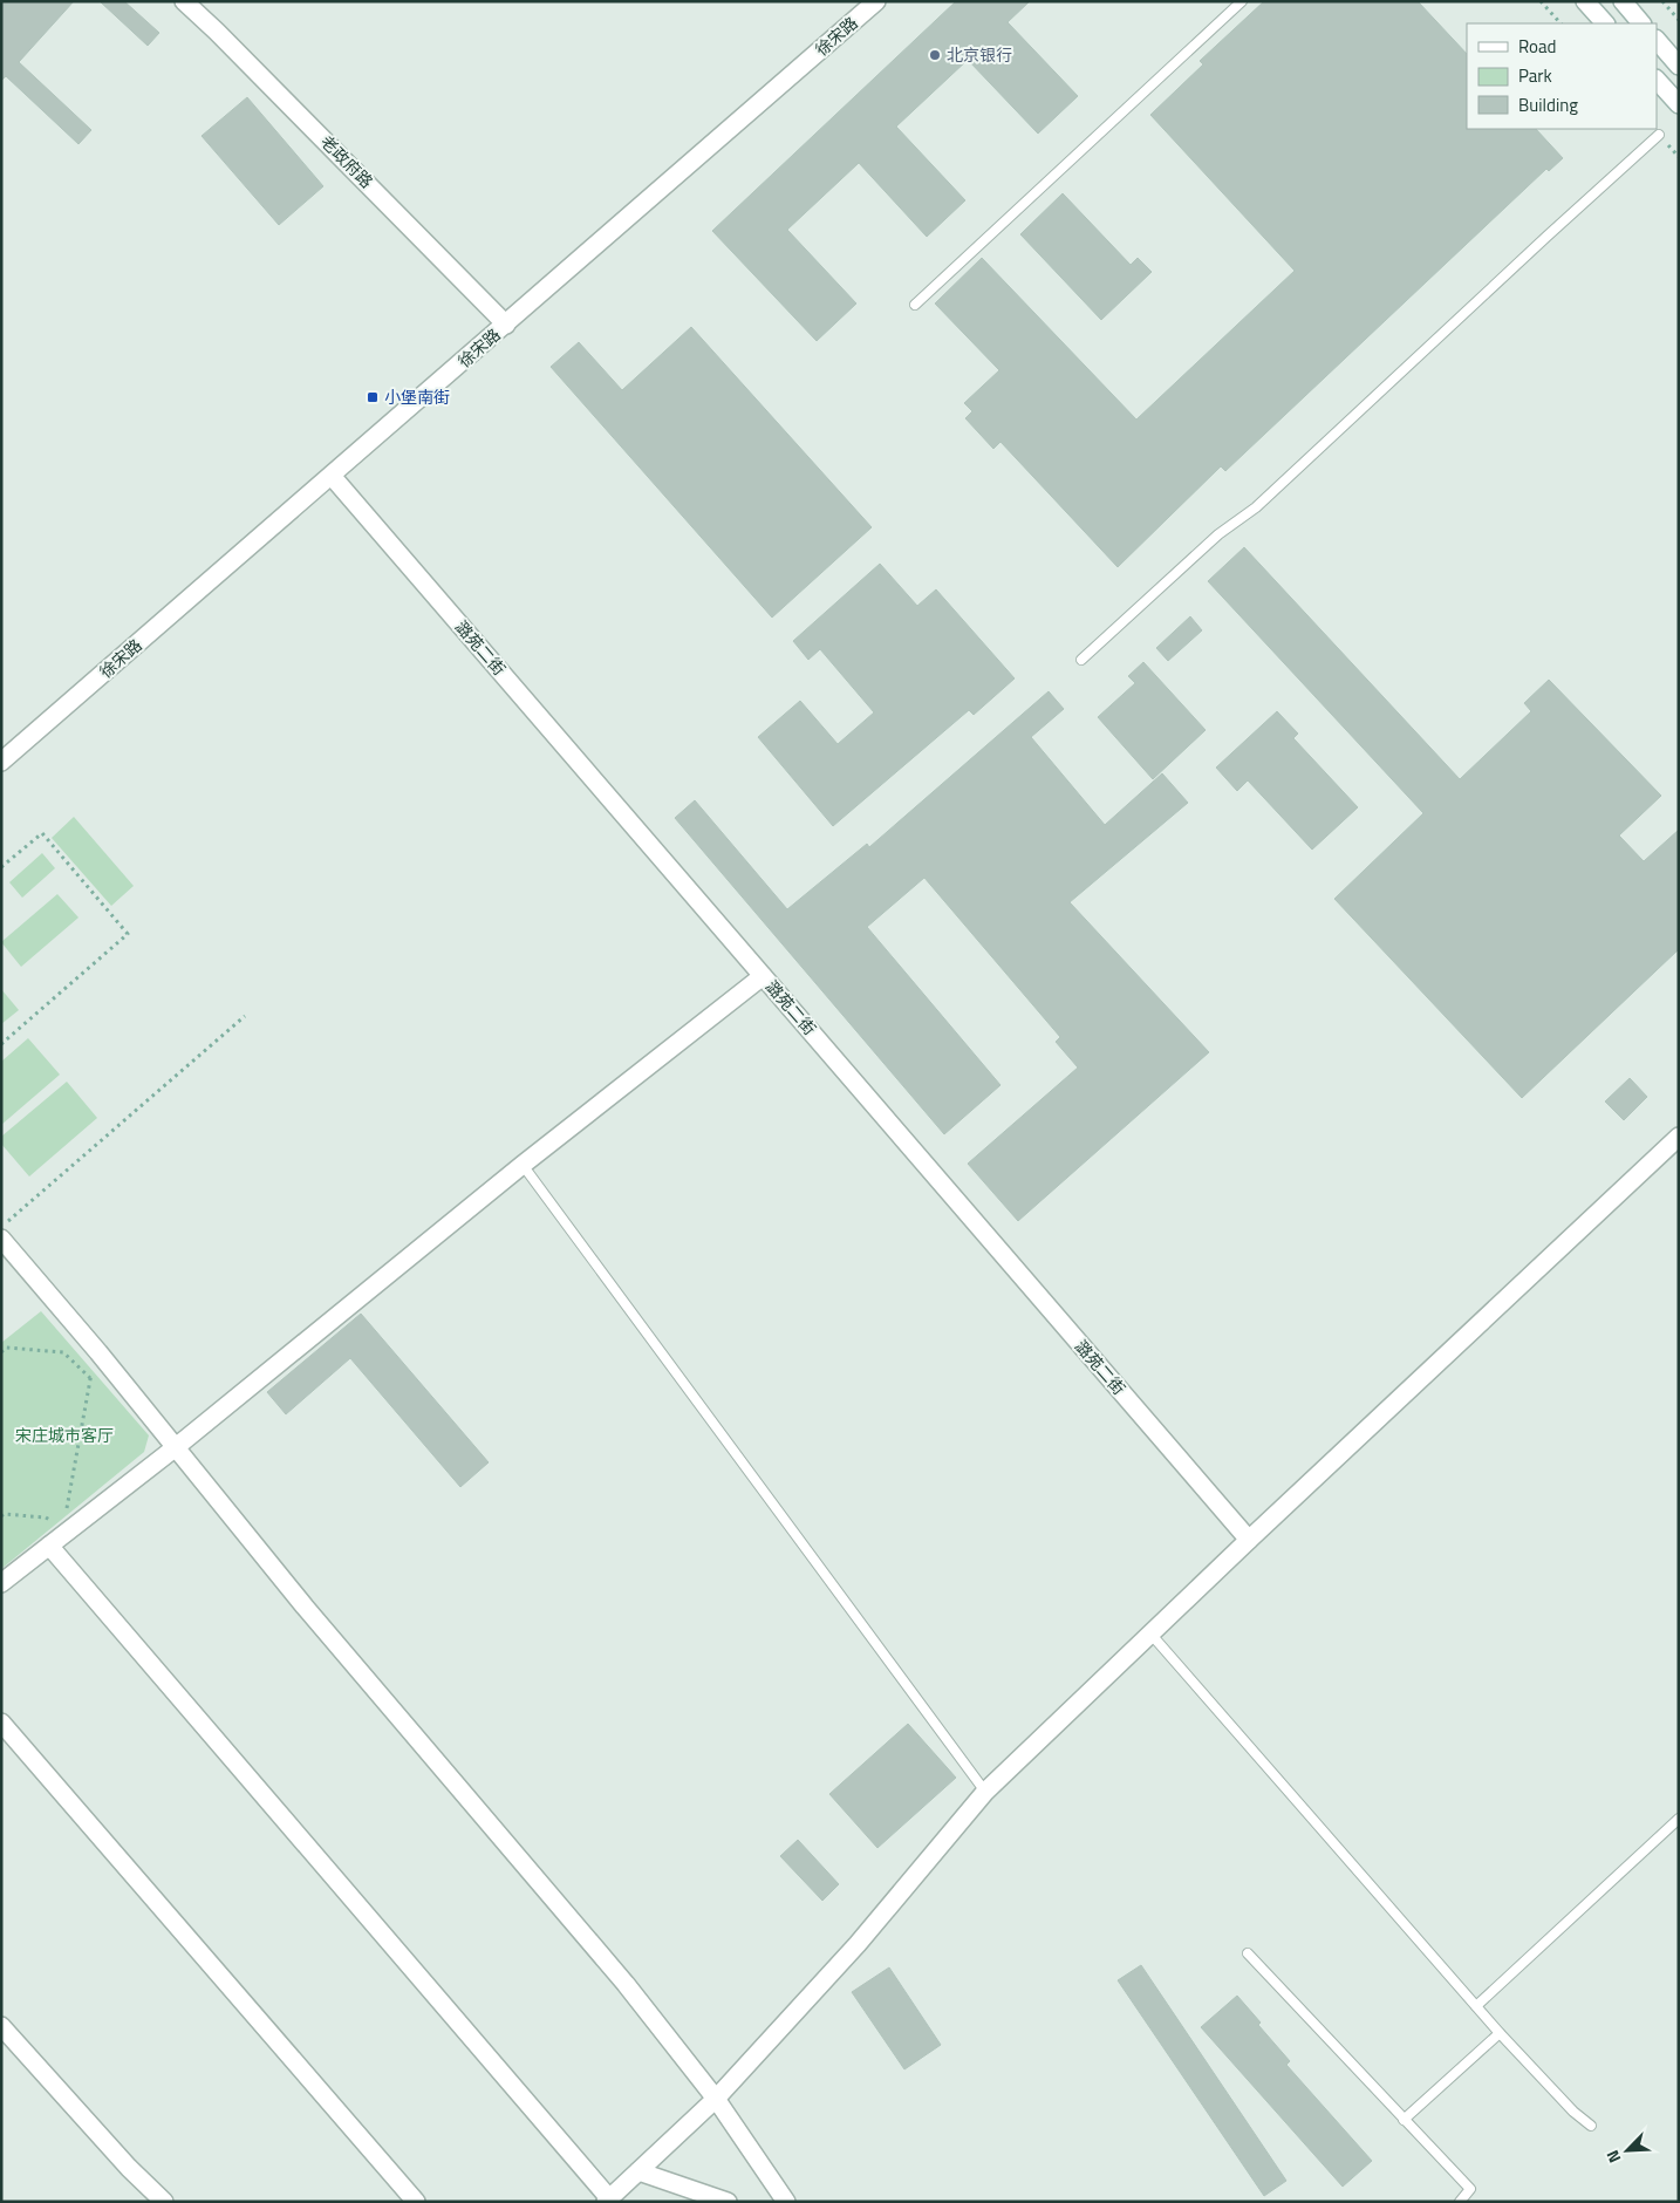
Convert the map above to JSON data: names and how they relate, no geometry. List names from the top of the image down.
{
  "streets": {
    "street": ["徐宋路", "老政府路", "潞苑二街"]
  },
  "crossings": [
    ["徐宋路", "老政府路"],
    ["徐宋路", "潞苑二街"]
  ],
  "parks": ["宋庄城市客厅"],
  "places": {
    "other": ["北京银行"],
    "transit": ["小堡南街"]
  },
  "legend": ["Road", "Park", "Building"],
  "north": "bottom left"
}
